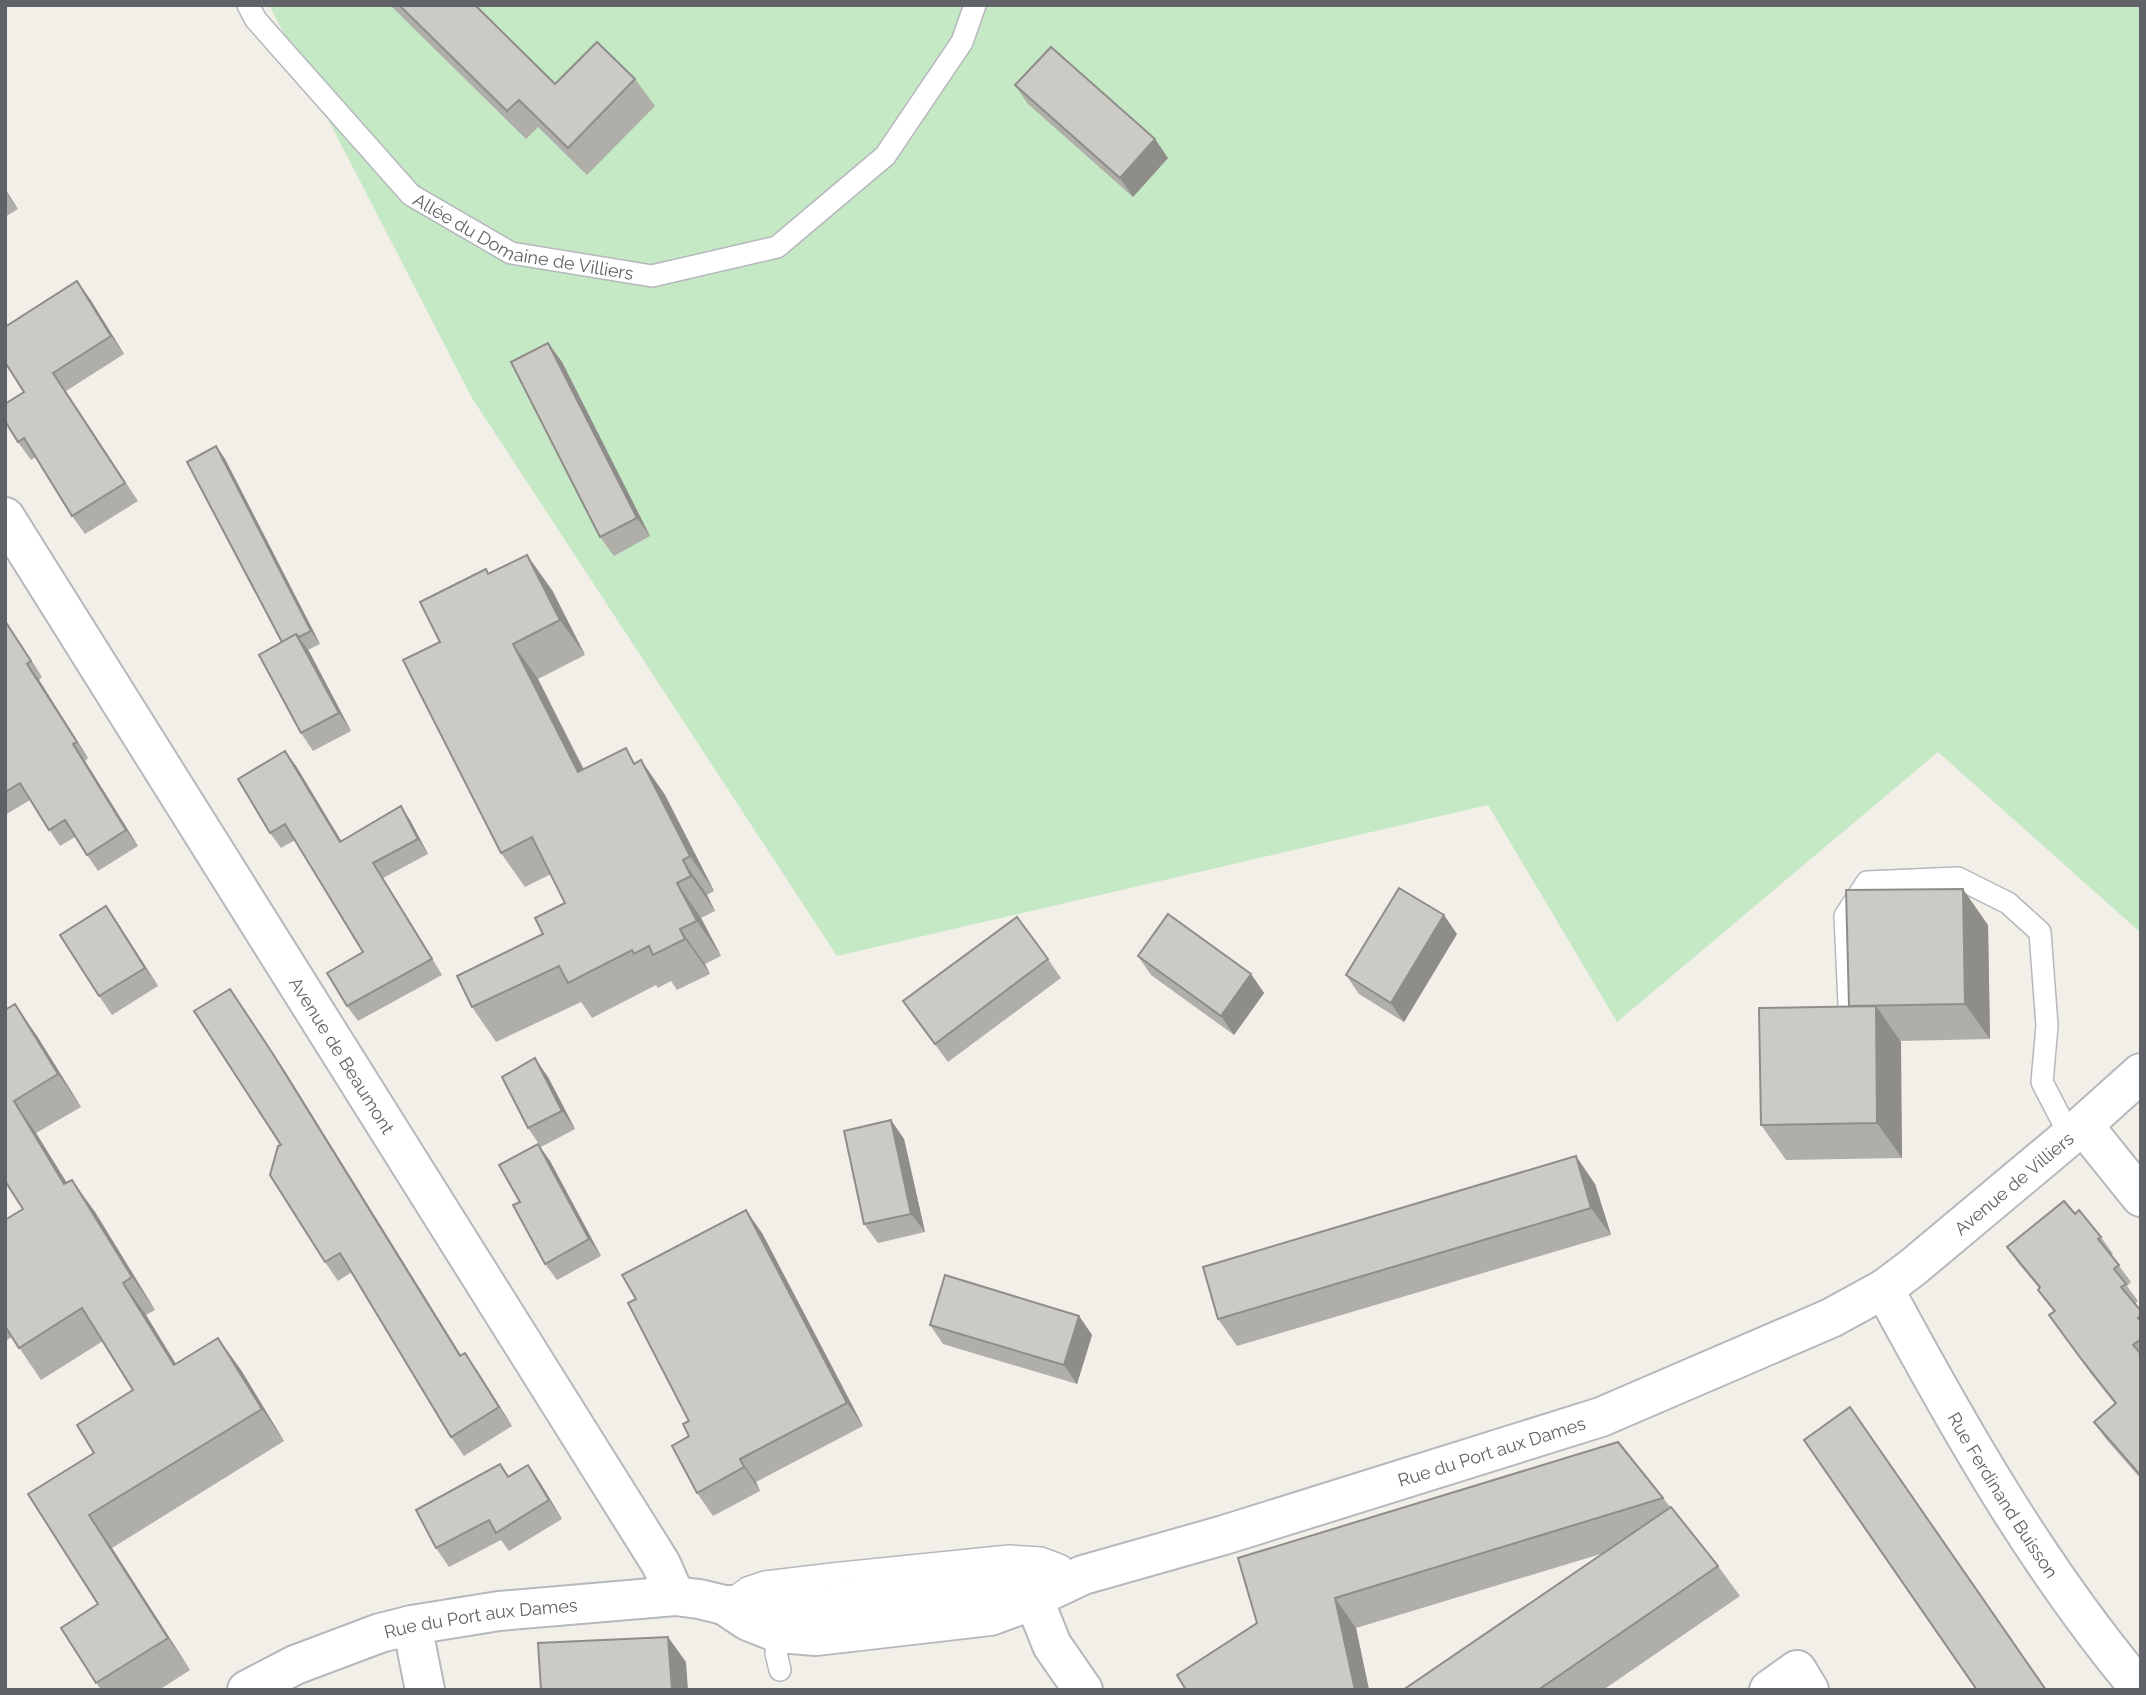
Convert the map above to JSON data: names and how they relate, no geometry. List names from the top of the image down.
{
  "streets": {
    "street": [
      "Avenue de Beaumont",
      "Avenue de Villiers",
      "Rue du Port aux Dames",
      "Rue Ferdinand Buisson"
    ],
    "lane": ["Allée du Domaine de Villiers"]
  },
  "crossings": [
    ["Avenue de Beaumont", "Rue du Port aux Dames"],
    ["Avenue de Villiers", "Rue du Port aux Dames"],
    ["Avenue de Villiers", "Rue Ferdinand Buisson"],
    ["Rue du Port aux Dames", "Rue Ferdinand Buisson"]
  ]
}
